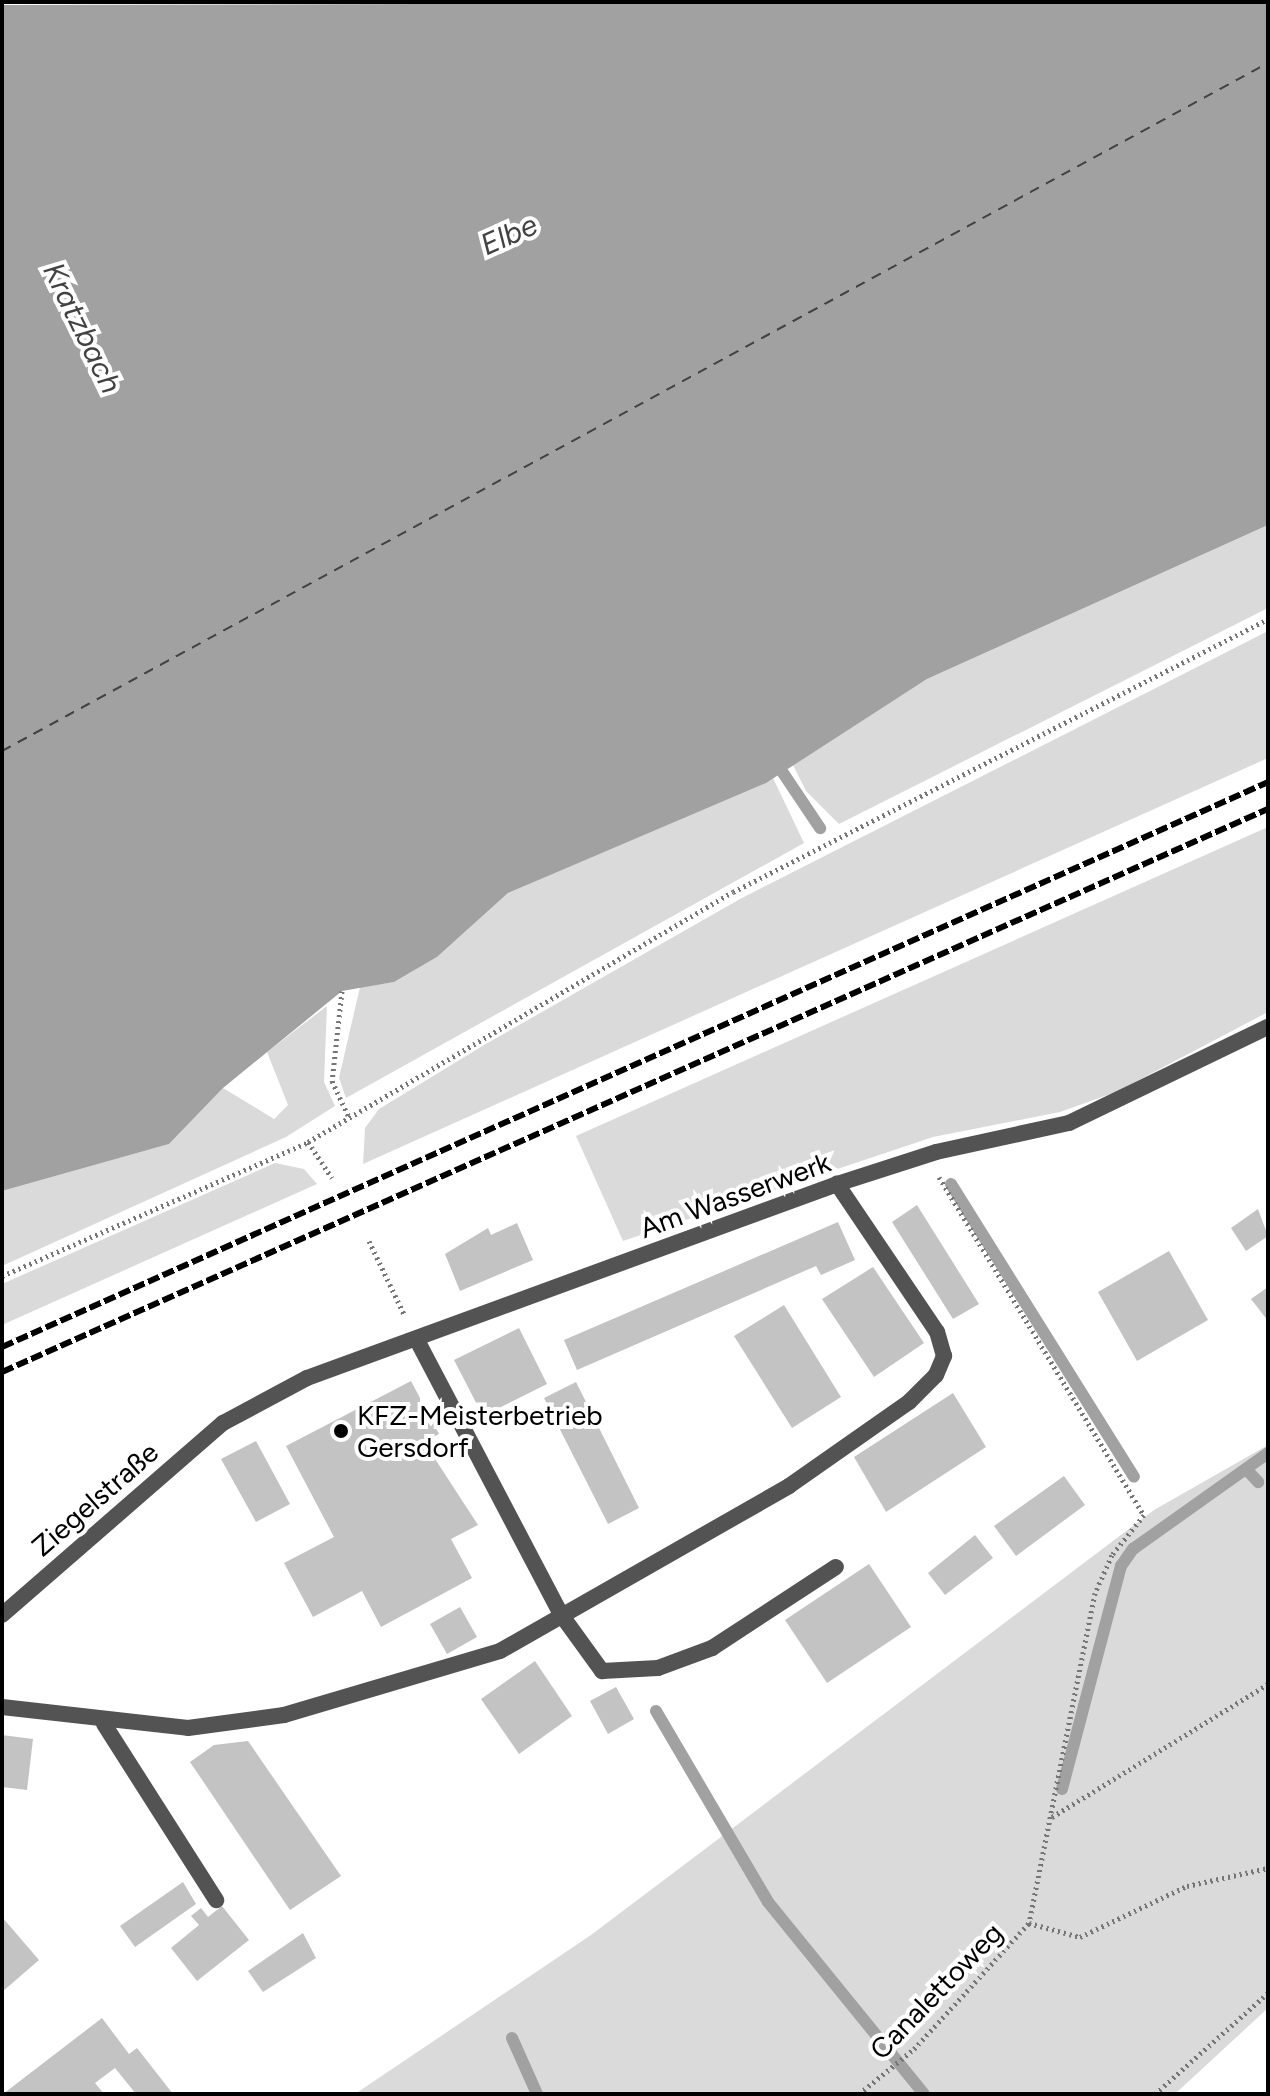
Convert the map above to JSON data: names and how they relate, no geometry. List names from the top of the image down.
{
  "streets": {
    "street": ["Am Wasserwerk", "Ziegelstraße"],
    "path": ["Canalettoweg"]
  },
  "crossings": [
    ["Am Wasserwerk", "Ziegelstraße"]
  ],
  "water": ["Elbe", "Kratzbach"],
  "places": ["KFZ-Meisterbetrieb Gersdorf"]
}
